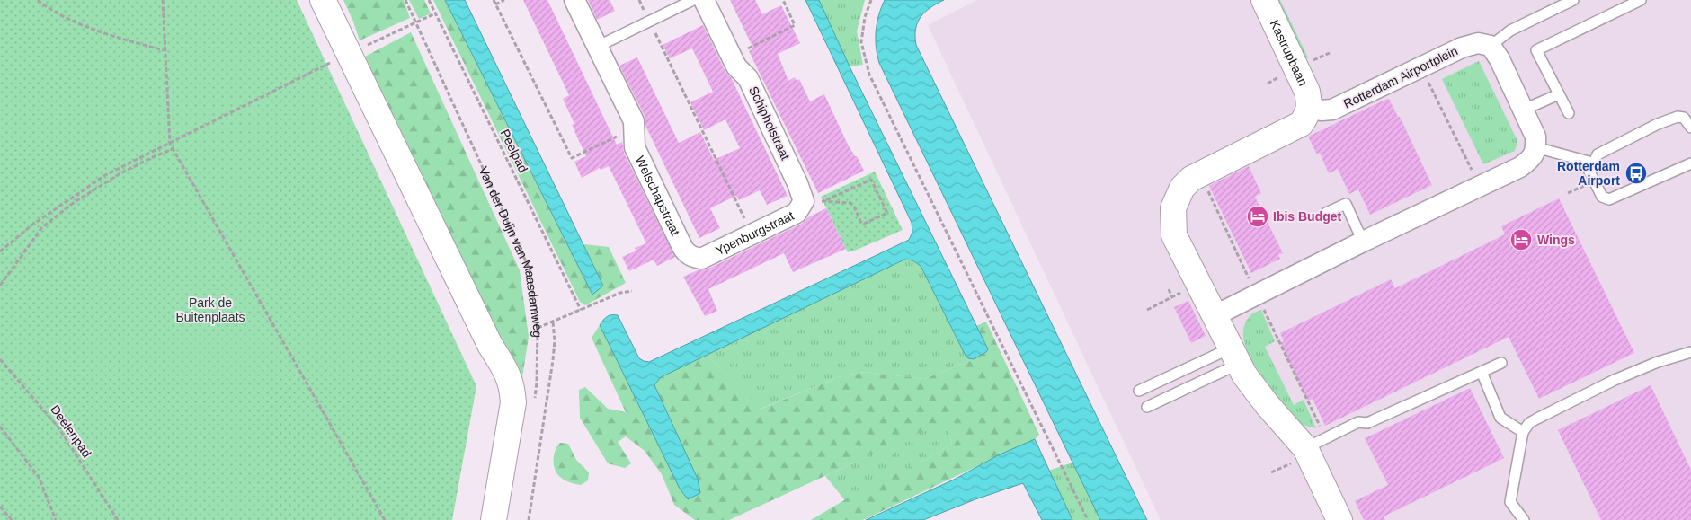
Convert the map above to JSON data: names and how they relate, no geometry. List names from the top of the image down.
{
  "streets": {
    "street": [
      "Kastrupbaan",
      "Rotterdam Airportplein",
      "Schipholstraat",
      "Welschapstraat",
      "Ypenburgstraat"
    ],
    "path": ["Peelpad", "Van der Duijn van Maasdamweg", "Deelenpad"]
  },
  "crossings": [
    ["Kastrupbaan", "Rotterdam Airportplein"],
    ["Schipholstraat", "Ypenburgstraat"],
    ["Welschapstraat", "Ypenburgstraat"]
  ],
  "parks": ["Park de Buitenplaats"],
  "places": {
    "bus stop": ["Rotterdam Airport"],
    "hotel": ["Ibis Budget", "Wings"]
  }
}
